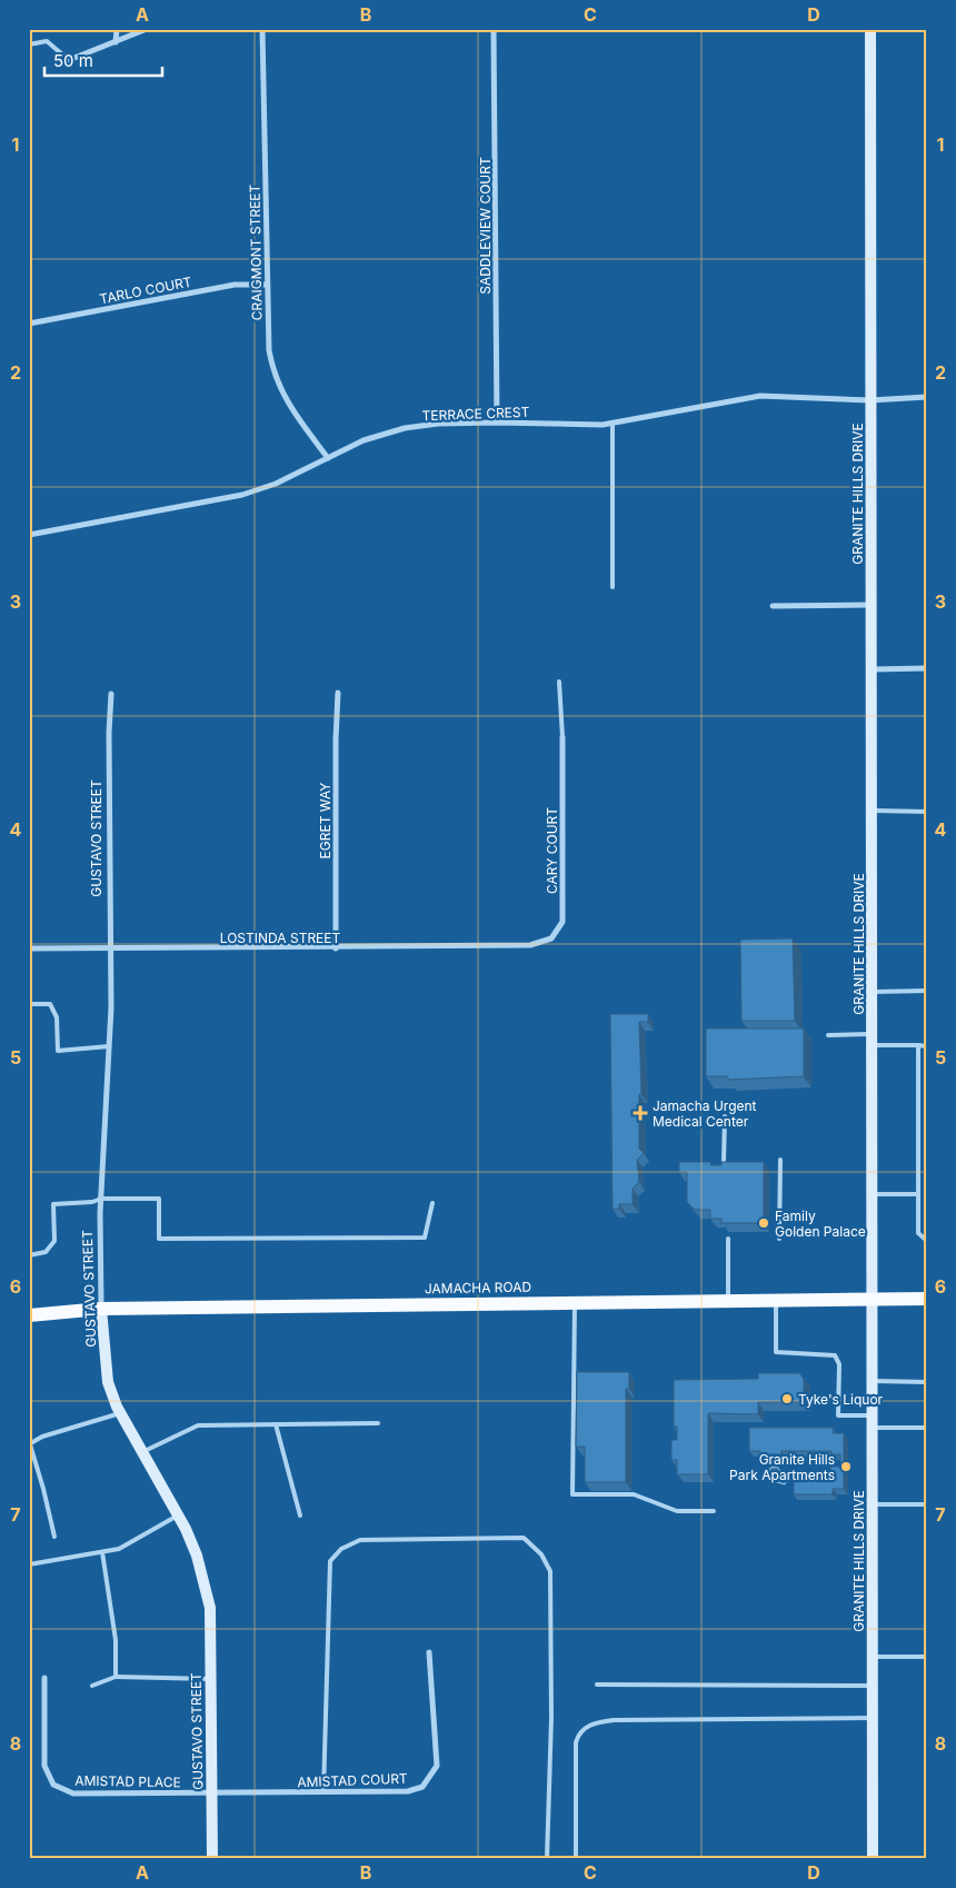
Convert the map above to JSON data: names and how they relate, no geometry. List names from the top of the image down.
{
  "streets": {
    "main road": ["JAMACHA ROAD"],
    "street": [
      "SADDLEVIEW COURT",
      "CRAIGMONT STREET",
      "TARLO COURT",
      "TERRACE CREST",
      "GRANITE HILLS DRIVE",
      "EGRET WAY",
      "GUSTAVO STREET",
      "CARY COURT",
      "LOSTINDA STREET",
      "AMISTAD COURT",
      "AMISTAD PLACE"
    ]
  },
  "crossings": [
    ["SADDLEVIEW COURT", "TERRACE CREST"],
    ["CRAIGMONT STREET", "TARLO COURT"],
    ["CRAIGMONT STREET", "TERRACE CREST"],
    ["TERRACE CREST", "GRANITE HILLS DRIVE"],
    ["GRANITE HILLS DRIVE", "JAMACHA ROAD"],
    ["EGRET WAY", "LOSTINDA STREET"],
    ["GUSTAVO STREET", "LOSTINDA STREET"],
    ["GUSTAVO STREET", "JAMACHA ROAD"],
    ["GUSTAVO STREET", "AMISTAD COURT"],
    ["GUSTAVO STREET", "AMISTAD PLACE"],
    ["CARY COURT", "LOSTINDA STREET"],
    ["AMISTAD COURT", "AMISTAD PLACE"]
  ],
  "places": {
    "health": ["Jamacha Urgent Medical Center"],
    "other": ["Family Golden Palace", "Tyke's Liquor", "Granite Hills Park Apartments"]
  },
  "scale_bar": "50 m",
  "grid": {
    "columns": [
      "A",
      "B",
      "C",
      "D"
    ],
    "rows": [
      "1",
      "2",
      "3",
      "4",
      "5",
      "6",
      "7",
      "8"
    ]
  }
}
